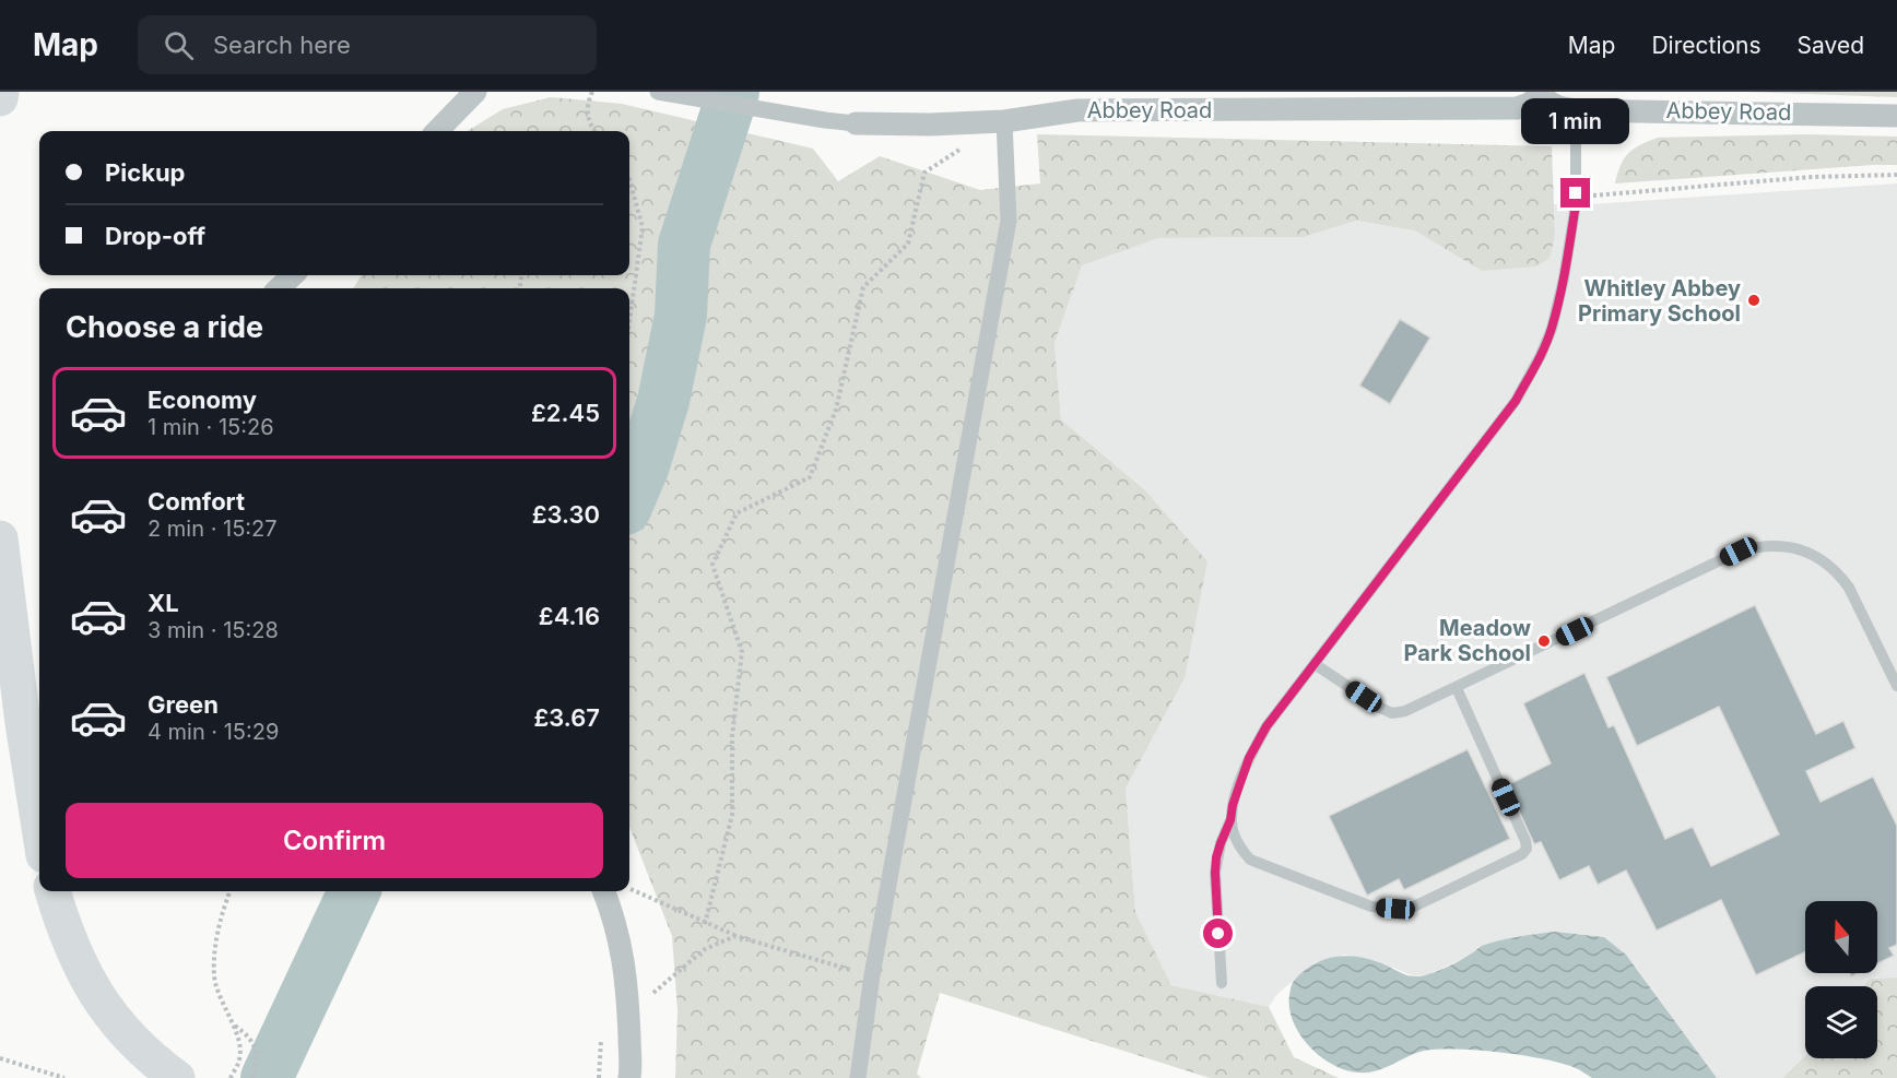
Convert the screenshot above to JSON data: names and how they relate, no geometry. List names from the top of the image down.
{
  "streets": {
    "street": ["Abbey Road"]
  },
  "places": ["Whitley Abbey Primary School", "Meadow Park School"],
  "north": "top",
  "page": {
    "header": "Map",
    "search": "Search here",
    "nav": ["Map", "Directions", "Saved"],
    "bubble": "1 min",
    "banner": ["Pickup", "Drop-off"],
    "heading": "Choose a ride",
    "list": [
      {
        "name": "Economy",
        "note": "1 min · 15:26",
        "value": "£2.45"
      },
      {
        "name": "Comfort",
        "note": "2 min · 15:27",
        "value": "£3.30"
      },
      {
        "name": "XL",
        "note": "3 min · 15:28",
        "value": "£4.16"
      },
      {
        "name": "Green",
        "note": "4 min · 15:29",
        "value": "£3.67"
      }
    ],
    "buttons": "Confirm"
  }
}
